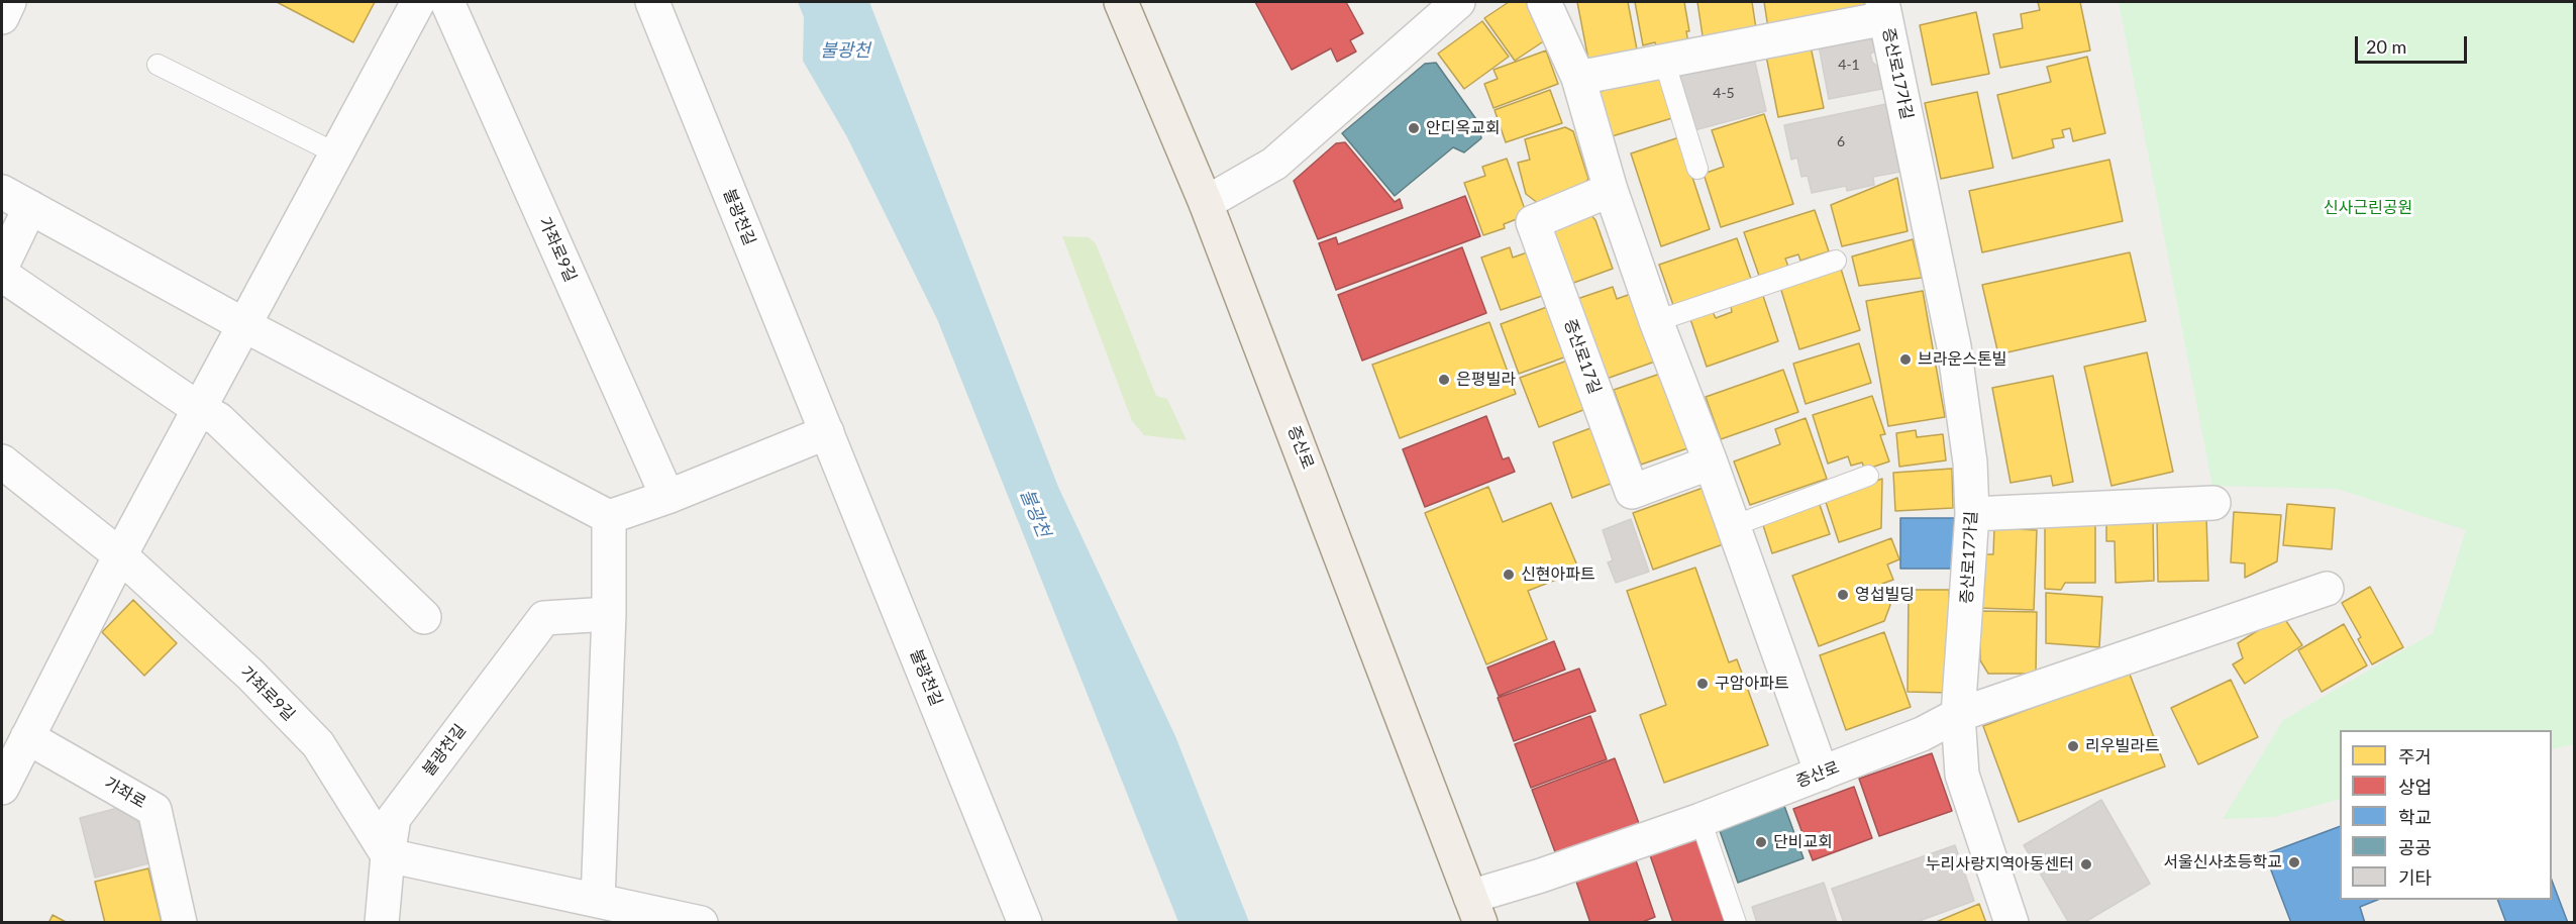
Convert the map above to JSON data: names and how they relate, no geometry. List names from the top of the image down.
{
  "streets": {
    "main road": ["증산로"],
    "street": [
      "증산로17가길",
      "불광천길",
      "가좌로9길",
      "증산로17길",
      "가좌로"
    ]
  },
  "crossings": [
    ["증산로17가길", "증산로"],
    ["불광천길", "가좌로9길"]
  ],
  "water": ["불광천"],
  "parks": ["신사근린공원"],
  "places": [
    "안디옥교회",
    "브라운스톤빌",
    "은평빌라",
    "신현아파트",
    "영섭빌딩",
    "구암아파트",
    "리우빌라트",
    "단비교회",
    "서울신사초등학교",
    "누리사랑지역아동센터"
  ],
  "house_numbers": ["4-1", "4-5", "6"],
  "legend": [
    "주거",
    "상업",
    "학교",
    "공공",
    "기타"
  ],
  "scale_bar": "20 m"
}
